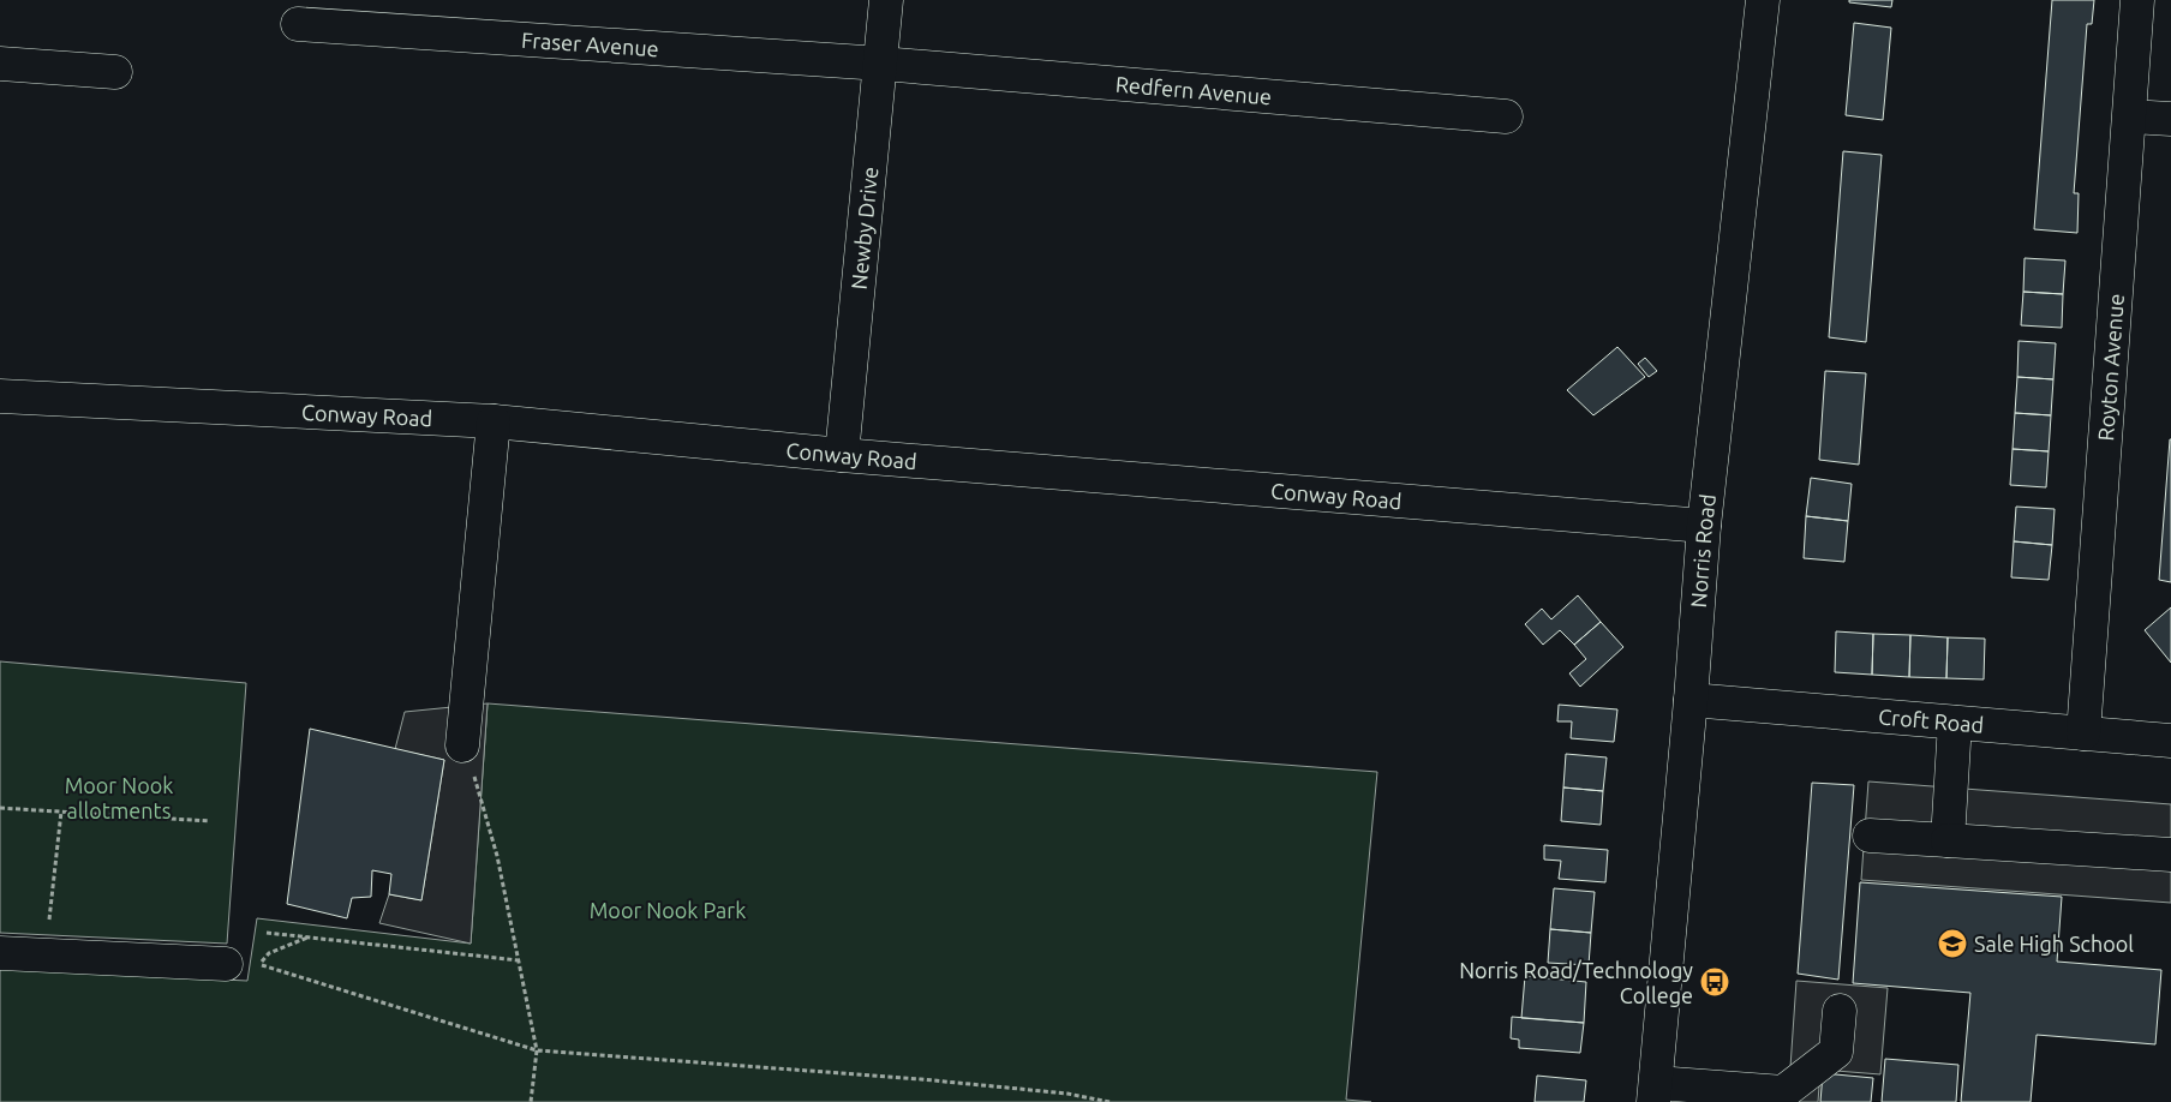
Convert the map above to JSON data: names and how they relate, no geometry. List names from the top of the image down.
{
  "streets": {
    "street": [
      "Fraser Avenue",
      "Redfern Avenue",
      "Newby Drive",
      "Royton Avenue",
      "Conway Road",
      "Norris Road",
      "Croft Road"
    ]
  },
  "crossings": [
    ["Fraser Avenue", "Redfern Avenue"],
    ["Fraser Avenue", "Newby Drive"],
    ["Redfern Avenue", "Newby Drive"],
    ["Newby Drive", "Conway Road"],
    ["Royton Avenue", "Croft Road"],
    ["Conway Road", "Norris Road"],
    ["Norris Road", "Croft Road"]
  ],
  "parks": ["Moor Nook allotments", "Moor Nook Park"],
  "places": {
    "school or university": ["Sale High School"],
    "bus stop": ["Norris Road/Technology College"]
  }
}
